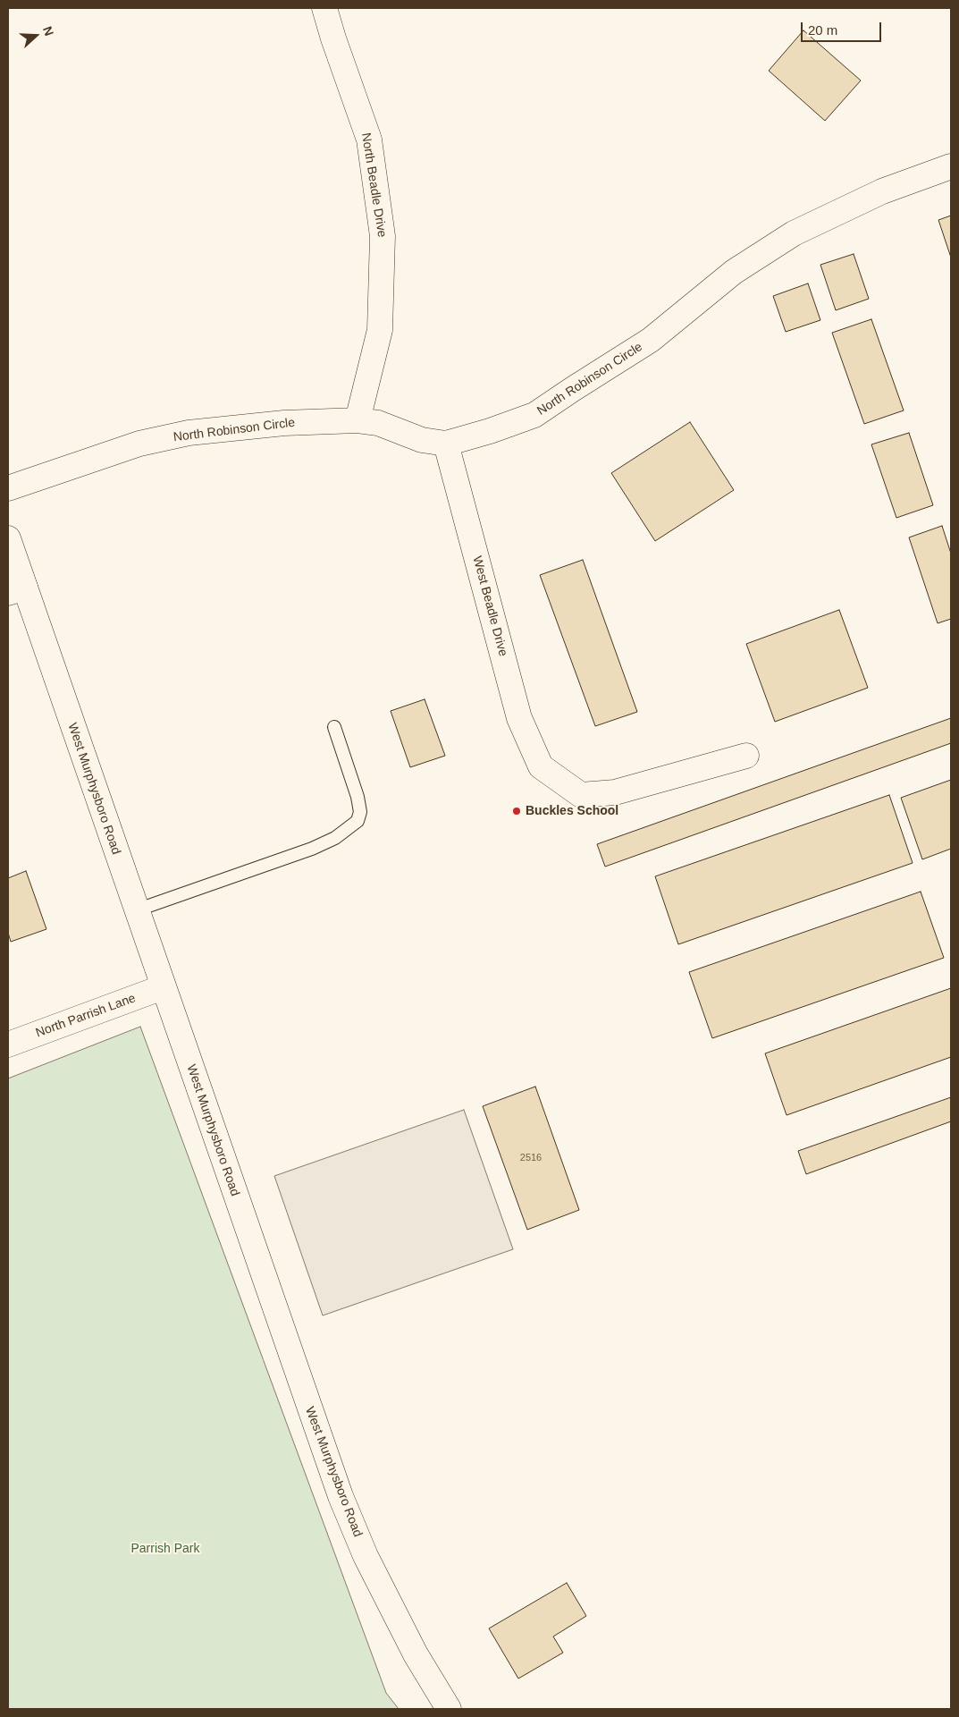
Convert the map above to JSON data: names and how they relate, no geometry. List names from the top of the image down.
{
  "streets": {
    "street": [
      "North Beadle Drive",
      "North Robinson Circle",
      "West Beadle Drive",
      "West Murphysboro Road",
      "North Parrish Lane"
    ]
  },
  "crossings": [
    ["North Beadle Drive", "North Robinson Circle"],
    ["North Robinson Circle", "West Beadle Drive"],
    ["West Murphysboro Road", "North Parrish Lane"]
  ],
  "parks": ["Parrish Park"],
  "places": ["Buckles School"],
  "house_numbers": ["2516"],
  "scale_bar": "20 m",
  "north": "right"
}
